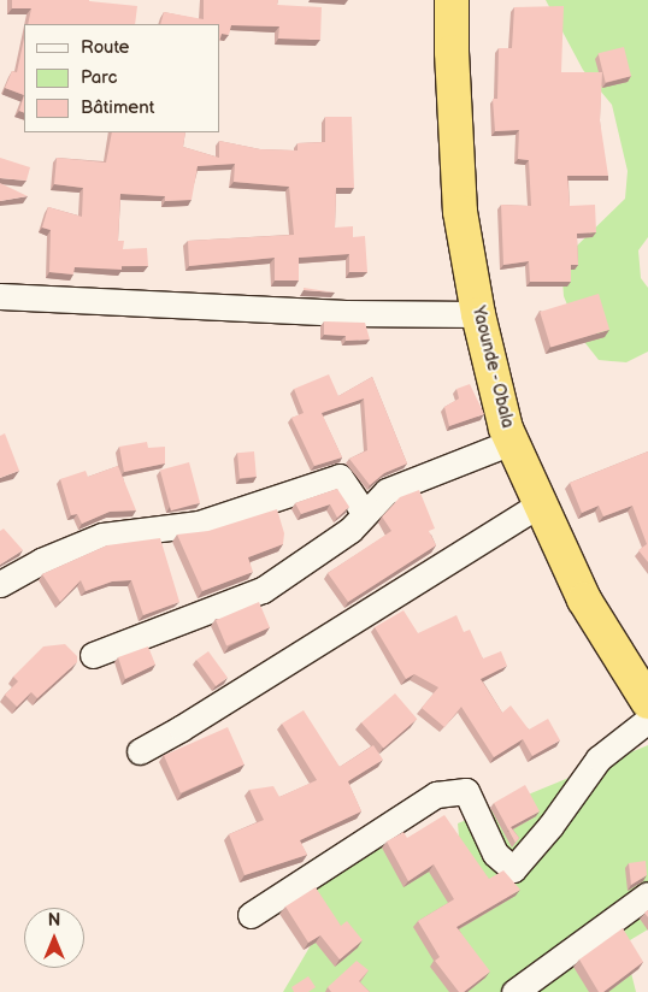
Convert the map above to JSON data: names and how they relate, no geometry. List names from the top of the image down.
{
  "streets": {
    "highway": ["Yaounde - Obala"]
  },
  "legend": ["Route", "Parc", "Bâtiment"],
  "north": "top"
}
